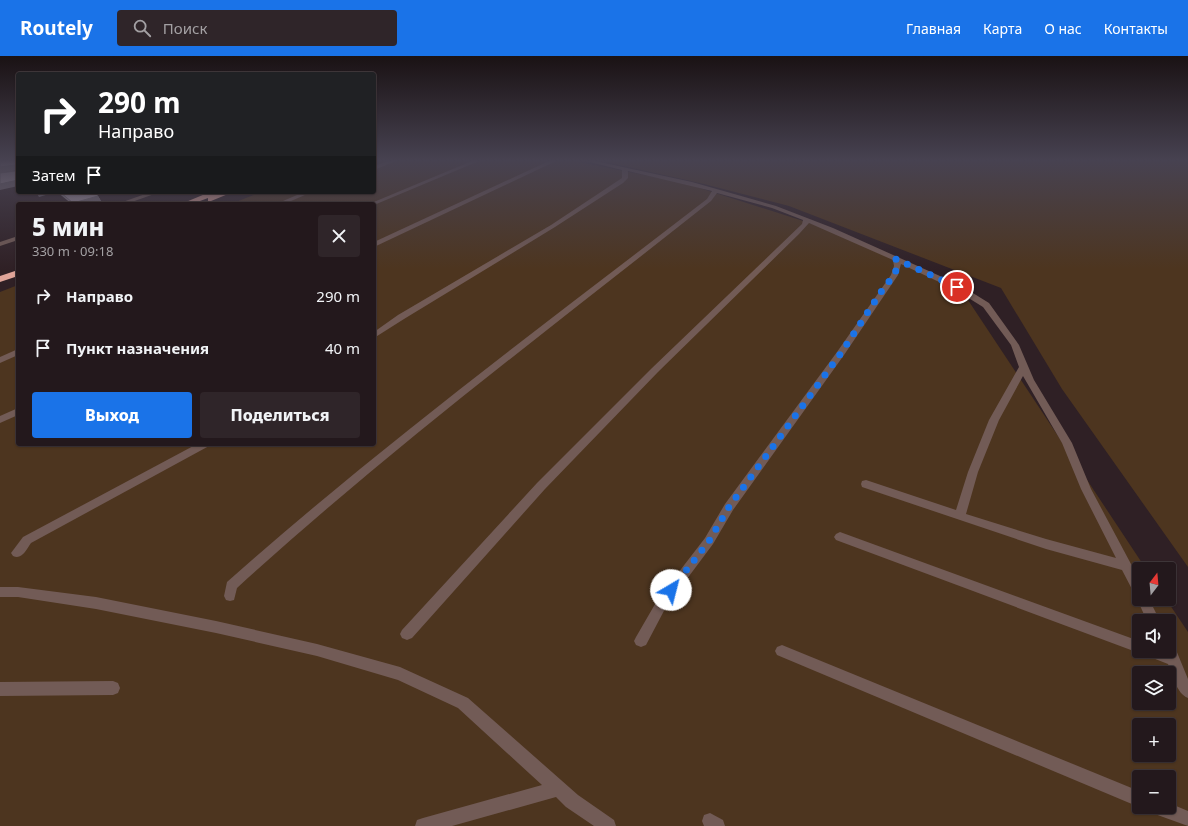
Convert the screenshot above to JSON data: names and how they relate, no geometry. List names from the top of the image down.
{
  "north": "top",
  "page": {
    "header": "Routely",
    "search": "Поиск",
    "nav": [
      "Главная",
      "Карта",
      "О нас",
      "Контакты"
    ],
    "turn": ["290 m", "Направо"],
    "then": "Затем",
    "heading": ["5 мин", "330 m · 09:18"],
    "list": [
      {
        "name": "Направо",
        "value": "290 m"
      },
      {
        "name": "Пункт назначения",
        "value": "40 m"
      }
    ],
    "buttons": ["Выход", "Поделиться"],
    "map_buttons": ["+", "−"]
  }
}
